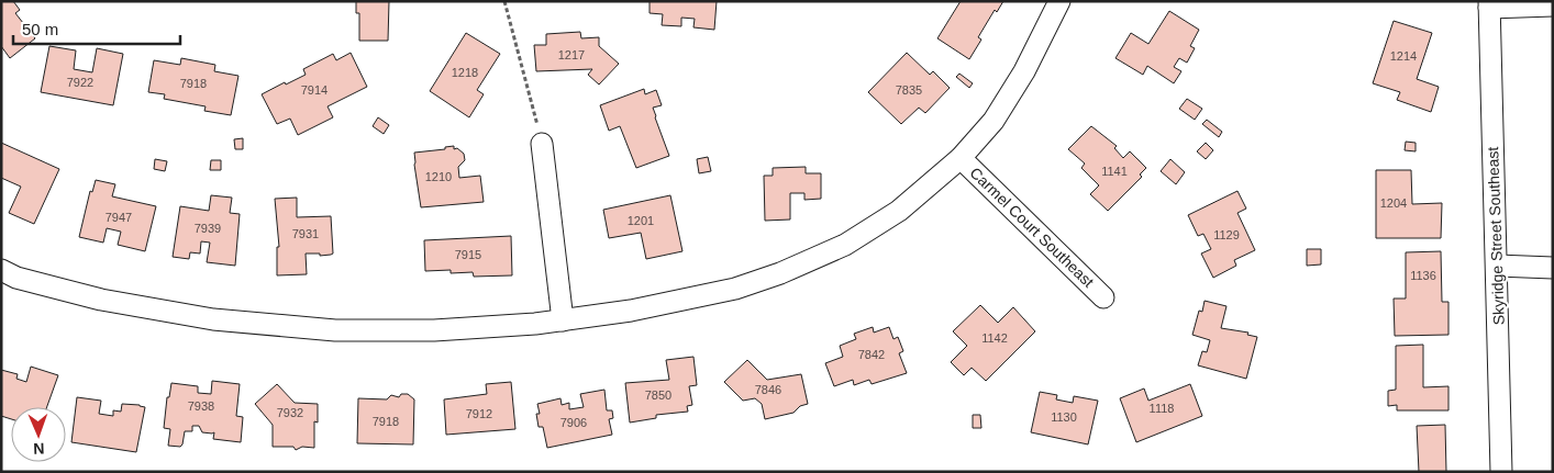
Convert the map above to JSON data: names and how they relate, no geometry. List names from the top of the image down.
{
  "streets": {
    "street": ["Carmel Court Southeast", "Skyridge Street Southeast"]
  },
  "house_numbers": [
    "1217",
    "1214",
    "1218",
    "7922",
    "7918",
    "7914",
    "7835",
    "1141",
    "1210",
    "1204",
    "7947",
    "1201",
    "7939",
    "7931",
    "1129",
    "7915",
    "1136",
    "1142",
    "7842",
    "7846",
    "7850",
    "7938",
    "1118",
    "7932",
    "7912",
    "1130",
    "7918",
    "7906"
  ],
  "scale_bar": "50 m",
  "north": "bottom"
}
